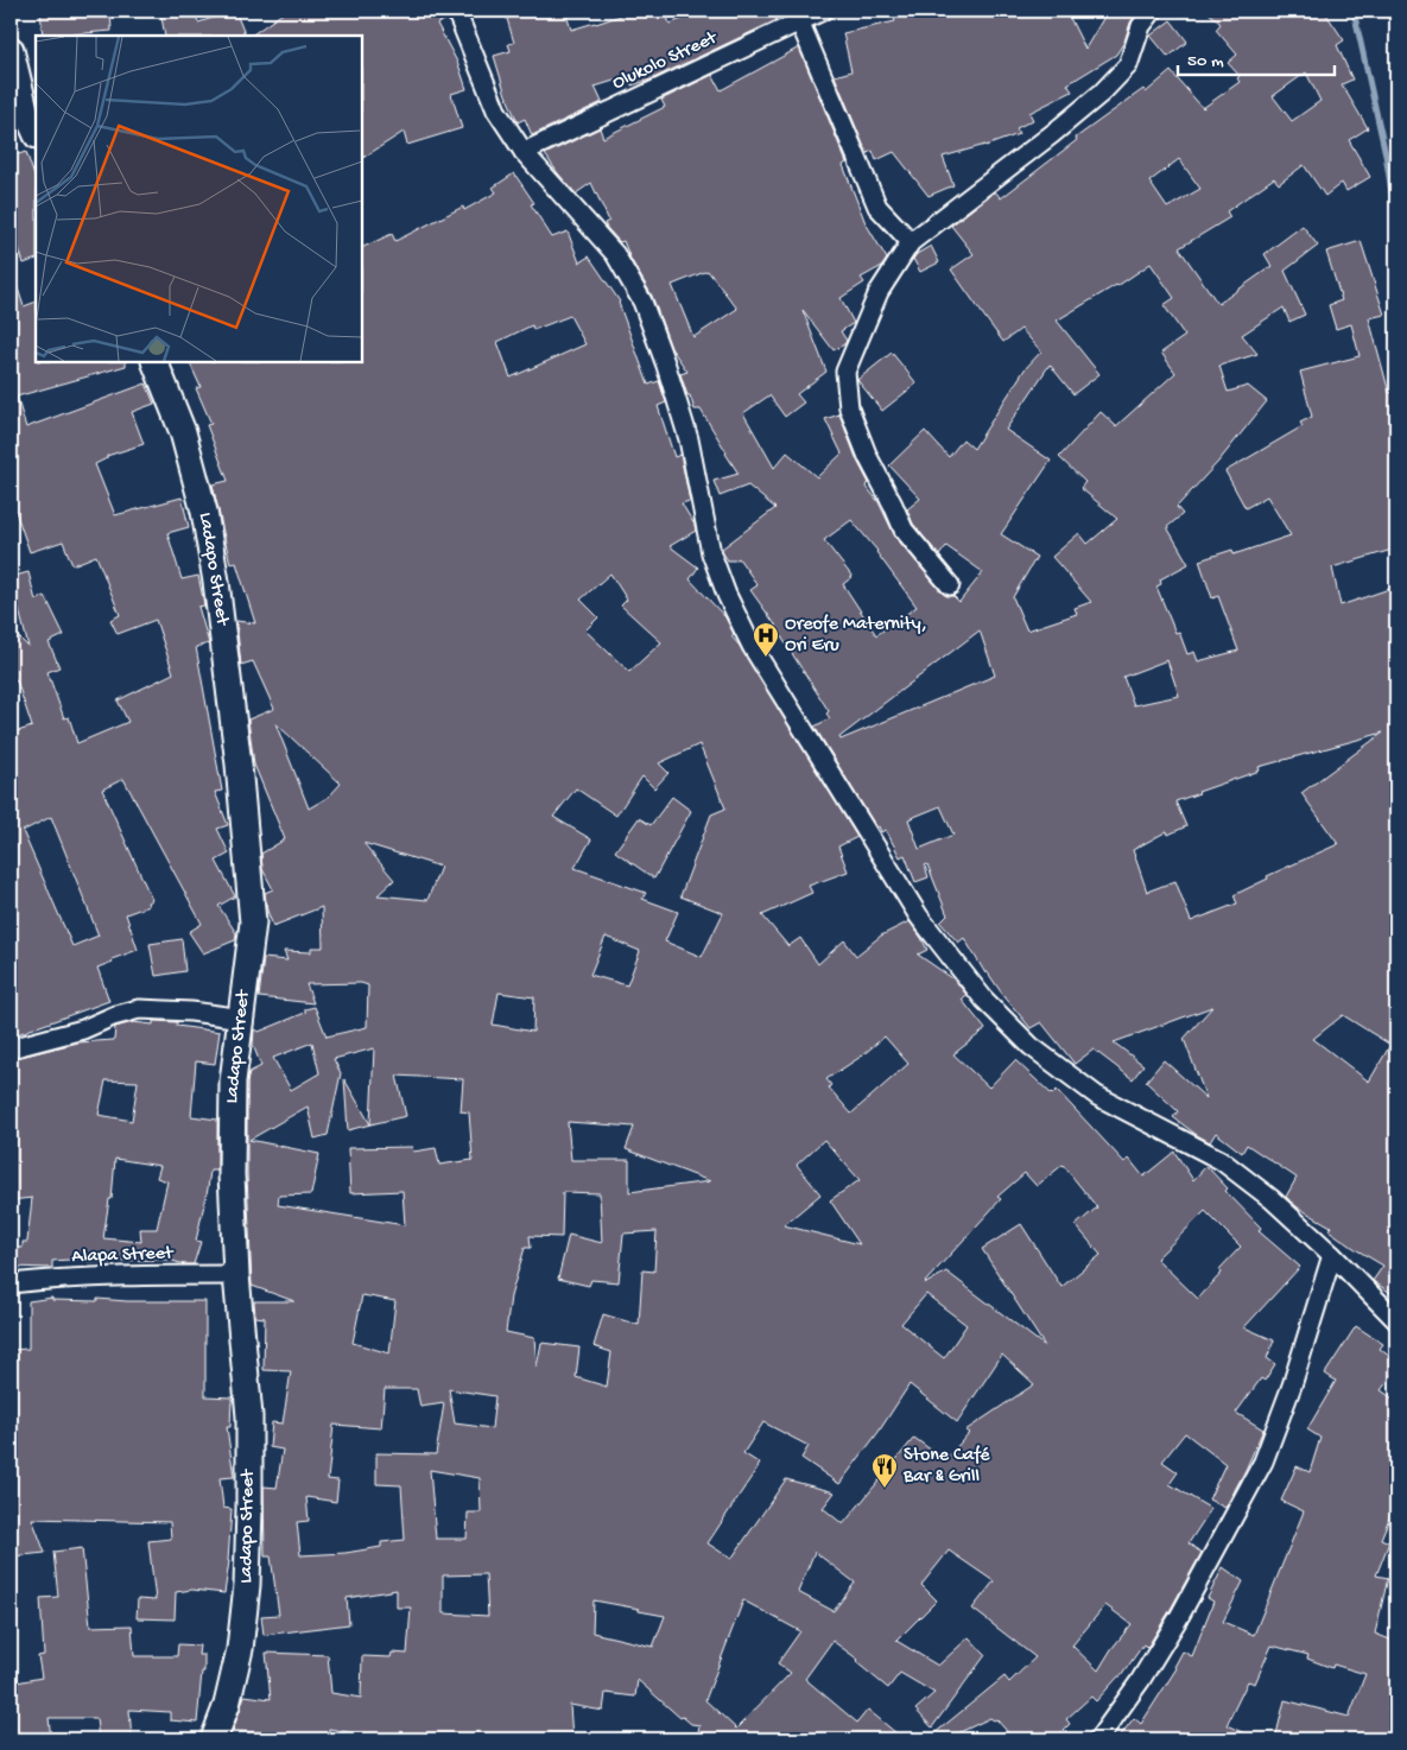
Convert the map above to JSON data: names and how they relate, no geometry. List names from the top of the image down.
{
  "streets": {
    "main road": ["Ladapo Street"],
    "street": ["Olukolo Street", "Alapa Street"]
  },
  "crossings": [
    ["Ladapo Street", "Alapa Street"]
  ],
  "places": {
    "hospital": ["Oreofe Maternity, Ori Eru"],
    "restaurant": ["Stone Café Bar & Grill"]
  },
  "scale_bar": "50 m"
}
